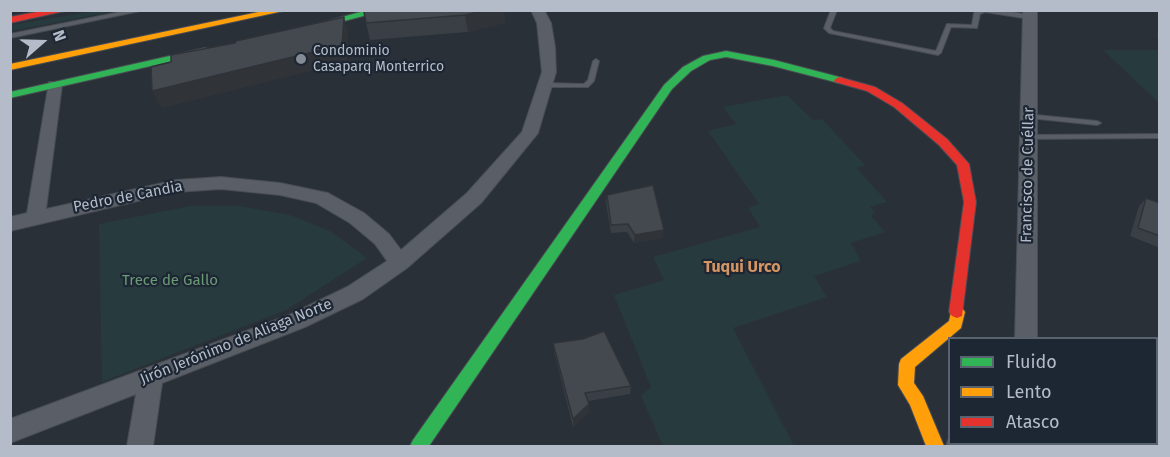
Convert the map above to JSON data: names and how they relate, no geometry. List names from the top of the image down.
{
  "streets": {
    "street": ["Francisco de Cuéllar", "Pedro de Candia", "Jirón Jerónimo de Aliaga Norte"]
  },
  "crossings": [
    ["Pedro de Candia", "Jirón Jerónimo de Aliaga Norte"]
  ],
  "districts": ["Tuqui Urco"],
  "parks": ["Trece de Gallo"],
  "places": ["Condominio Casaparq Monterrico"],
  "legend": ["Fluido", "Lento", "Atasco"],
  "north": "right"
}
